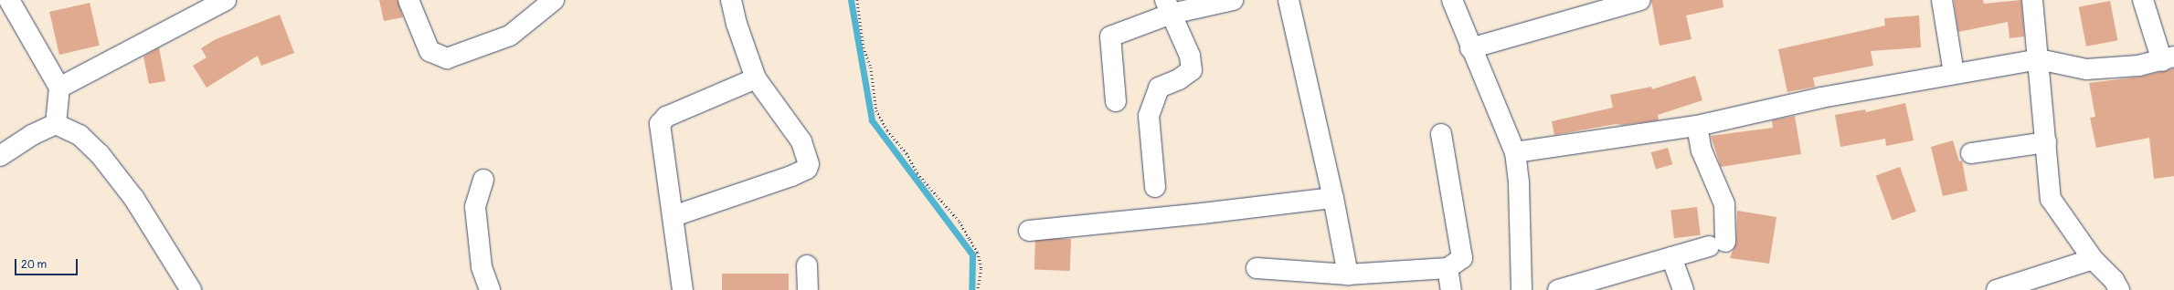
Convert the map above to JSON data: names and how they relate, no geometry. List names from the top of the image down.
{
  "scale_bar": "20 m"
}
